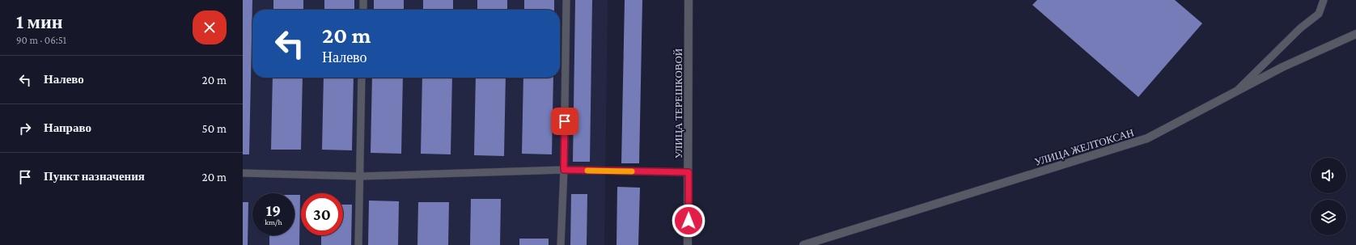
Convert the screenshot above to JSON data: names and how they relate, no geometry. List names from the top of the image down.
{
  "streets": {
    "street": ["УЛИЦА ТЕРЕШКОВОЙ", "УЛИЦА ЖЕЛТОКСАН"]
  },
  "page": {
    "heading": ["1 мин", "90 m · 06:51"],
    "turn": ["20 m", "Налево"],
    "list": [
      {
        "name": "Налево",
        "value": "20 m"
      },
      {
        "name": "Направо",
        "value": "50 m"
      },
      {
        "name": "Пункт назначения",
        "value": "20 m"
      }
    ],
    "speed": "19 km/h",
    "limit": "30"
  }
}
